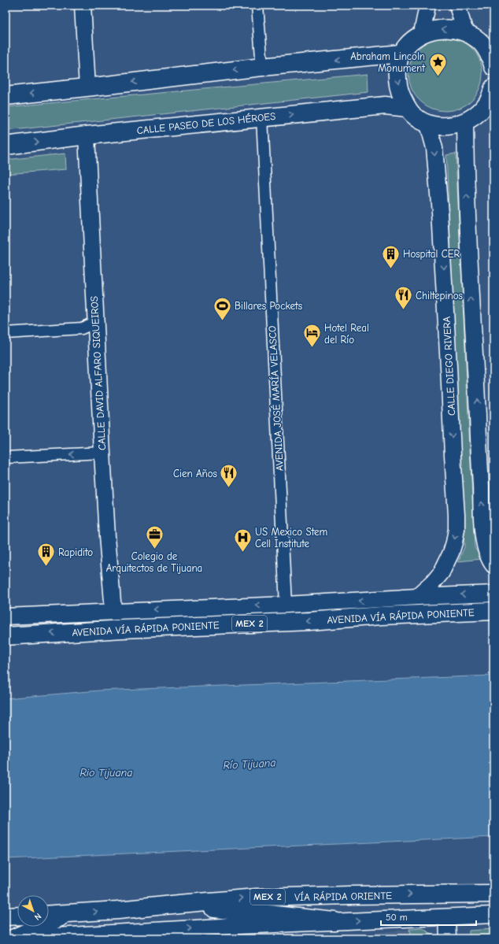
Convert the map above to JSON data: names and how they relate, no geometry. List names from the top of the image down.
{
  "streets": {
    "main road": [
      "CALLE PASEO DE LOS HÉROES",
      "AVENIDA VÍA RÁPIDA PONIENTE",
      "MEX 2",
      "VÍA RÁPIDA ORIENTE"
    ],
    "street": ["CALLE DIEGO RIVERA", "CALLE DAVID ALFARO SIQUEIROS", "AVENIDA JOSÉ MARÍA VELASCO"]
  },
  "crossings": [
    ["CALLE PASEO DE LOS HÉROES", "CALLE DAVID ALFARO SIQUEIROS"],
    ["CALLE PASEO DE LOS HÉROES", "AVENIDA JOSÉ MARÍA VELASCO"],
    ["CALLE DIEGO RIVERA", "AVENIDA VÍA RÁPIDA PONIENTE"],
    ["CALLE DAVID ALFARO SIQUEIROS", "AVENIDA VÍA RÁPIDA PONIENTE"],
    ["AVENIDA JOSÉ MARÍA VELASCO", "AVENIDA VÍA RÁPIDA PONIENTE"]
  ],
  "one_way": ["AVENIDA VÍA RÁPIDA PONIENTE"],
  "water": ["Río Tijuana", "Rio Tijuana"],
  "places": {
    "place": ["Abraham Lincoln Monument"],
    "building": ["Hospital CER", "Rapidito"],
    "restaurant": ["Chiltepinos", "Cien Años"],
    "sports": ["Billares Pockets"],
    "hotel": ["Hotel Real del Río"],
    "office": ["Colegio de Arquitectos de Tijuana"],
    "hospital": ["US Mexico Stem Cell Institute"]
  },
  "scale_bar": "50 m",
  "north": "bottom right"
}
